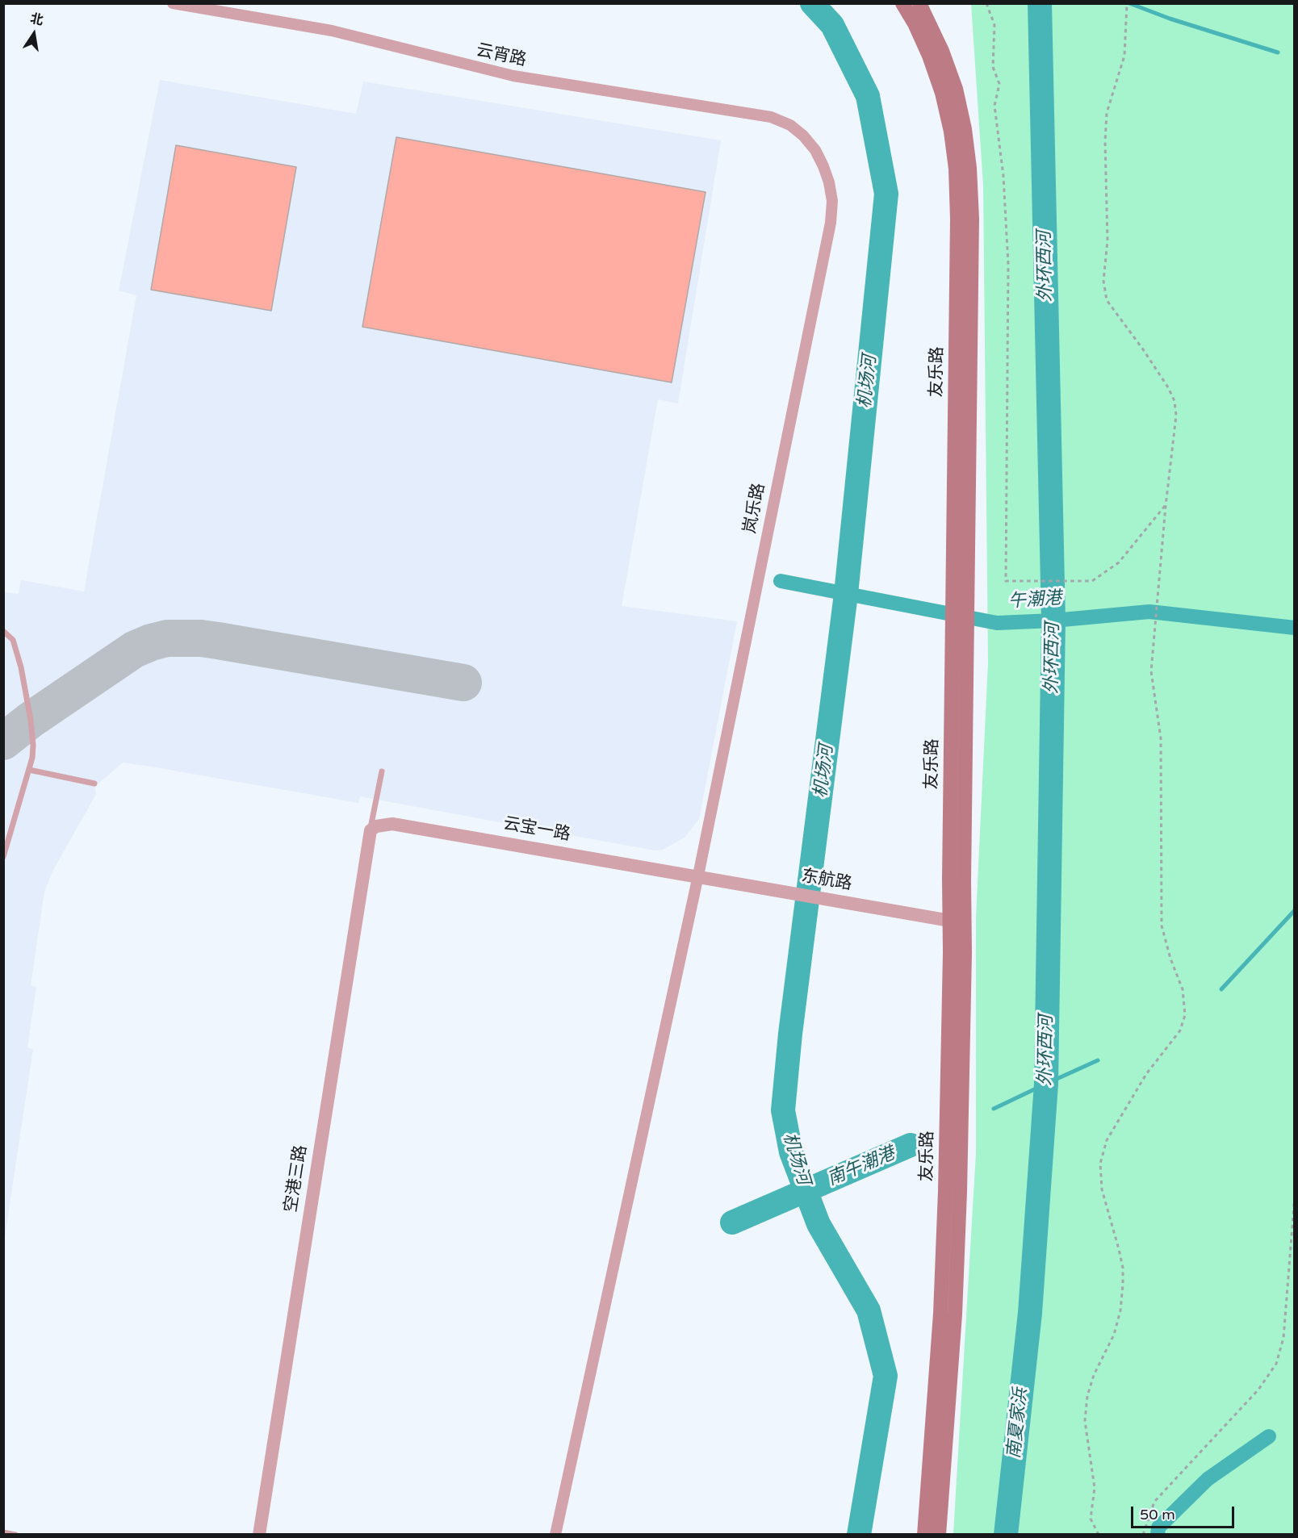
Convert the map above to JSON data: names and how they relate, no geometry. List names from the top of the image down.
{
  "streets": {
    "main road": ["友乐路"],
    "street": [
      "云宵路",
      "岚乐路",
      "云宝一路",
      "东航路",
      "空港三路"
    ]
  },
  "crossings": [
    ["云宵路", "岚乐路"],
    ["友乐路", "东航路"],
    ["岚乐路", "云宝一路"],
    ["岚乐路", "东航路"],
    ["云宝一路", "东航路"],
    ["云宝一路", "空港三路"]
  ],
  "water": [
    "外环西河",
    "机场河",
    "午潮港",
    "南午潮港",
    "南夏家浜"
  ],
  "scale_bar": "50 m",
  "north": "top"
}
